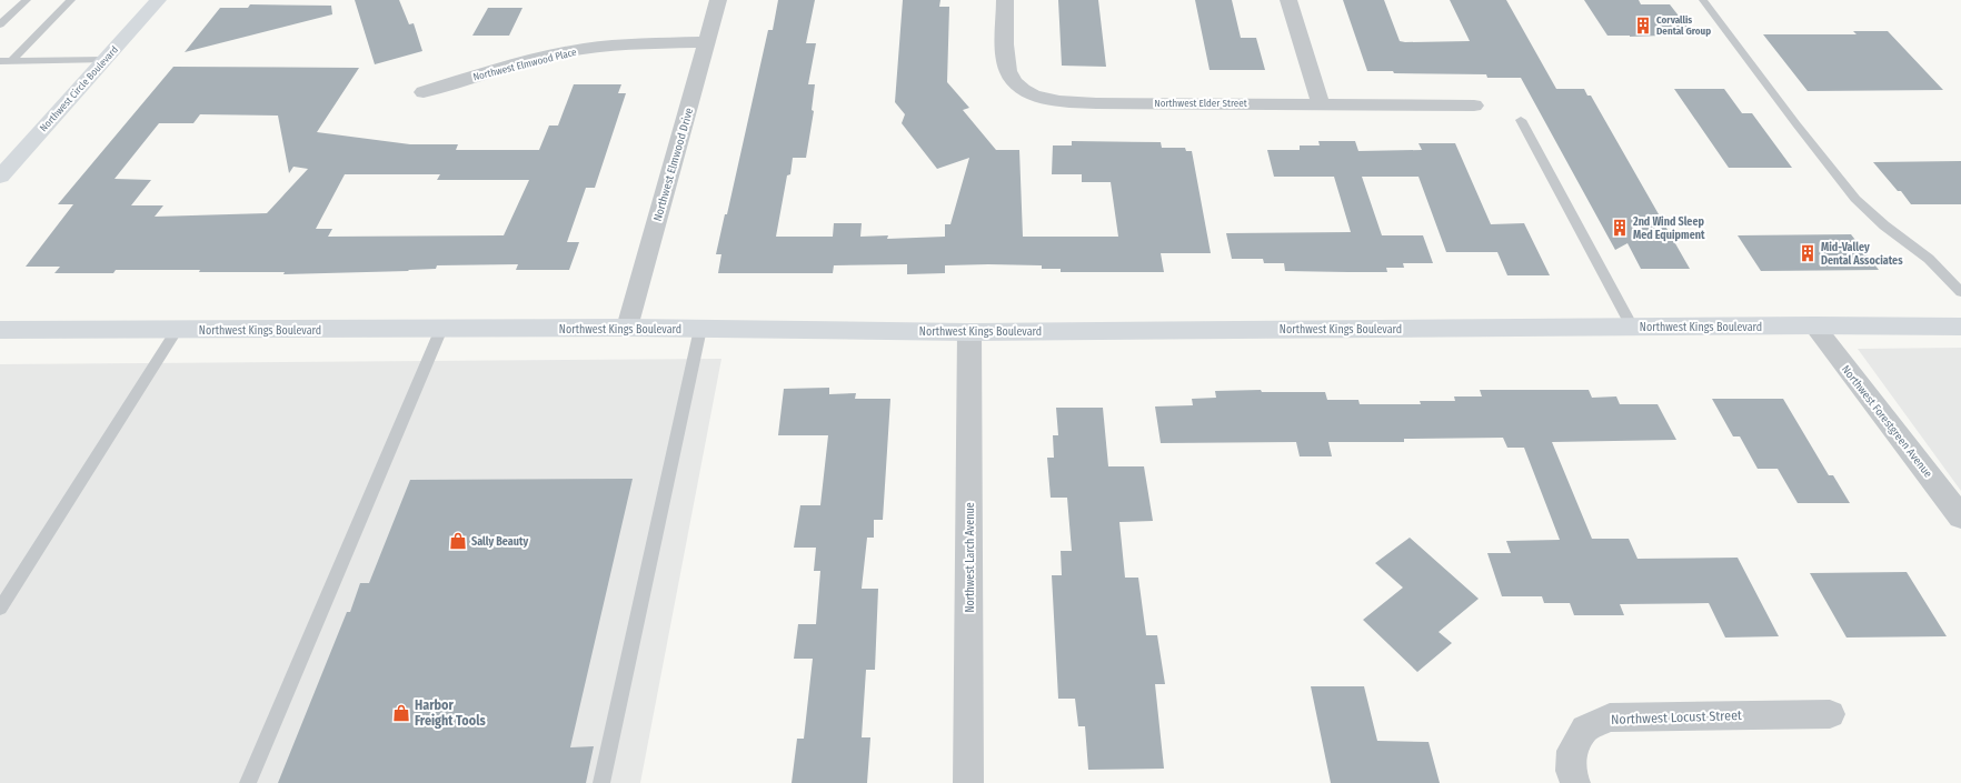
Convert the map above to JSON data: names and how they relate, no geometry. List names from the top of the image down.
{
  "streets": {
    "main road": ["Northwest Circle Boulevard", "Northwest Kings Boulevard"],
    "street": [
      "Northwest Elmwood Place",
      "Northwest Elder Street",
      "Northwest Elmwood Drive",
      "Northwest Forestgreen Avenue",
      "Northwest Larch Avenue",
      "Northwest Locust Street"
    ]
  },
  "crossings": [
    ["Northwest Elmwood Place", "Northwest Elmwood Drive"],
    ["Northwest Elmwood Drive", "Northwest Kings Boulevard"],
    ["Northwest Kings Boulevard", "Northwest Forestgreen Avenue"],
    ["Northwest Kings Boulevard", "Northwest Larch Avenue"]
  ],
  "places": {
    "building": ["Corvallis Dental Group", "2nd Wind Sleep Med Equipment", "Mid-Valley Dental Associates"],
    "shop": ["Sally Beauty", "Harbor Freight Tools"]
  }
}
